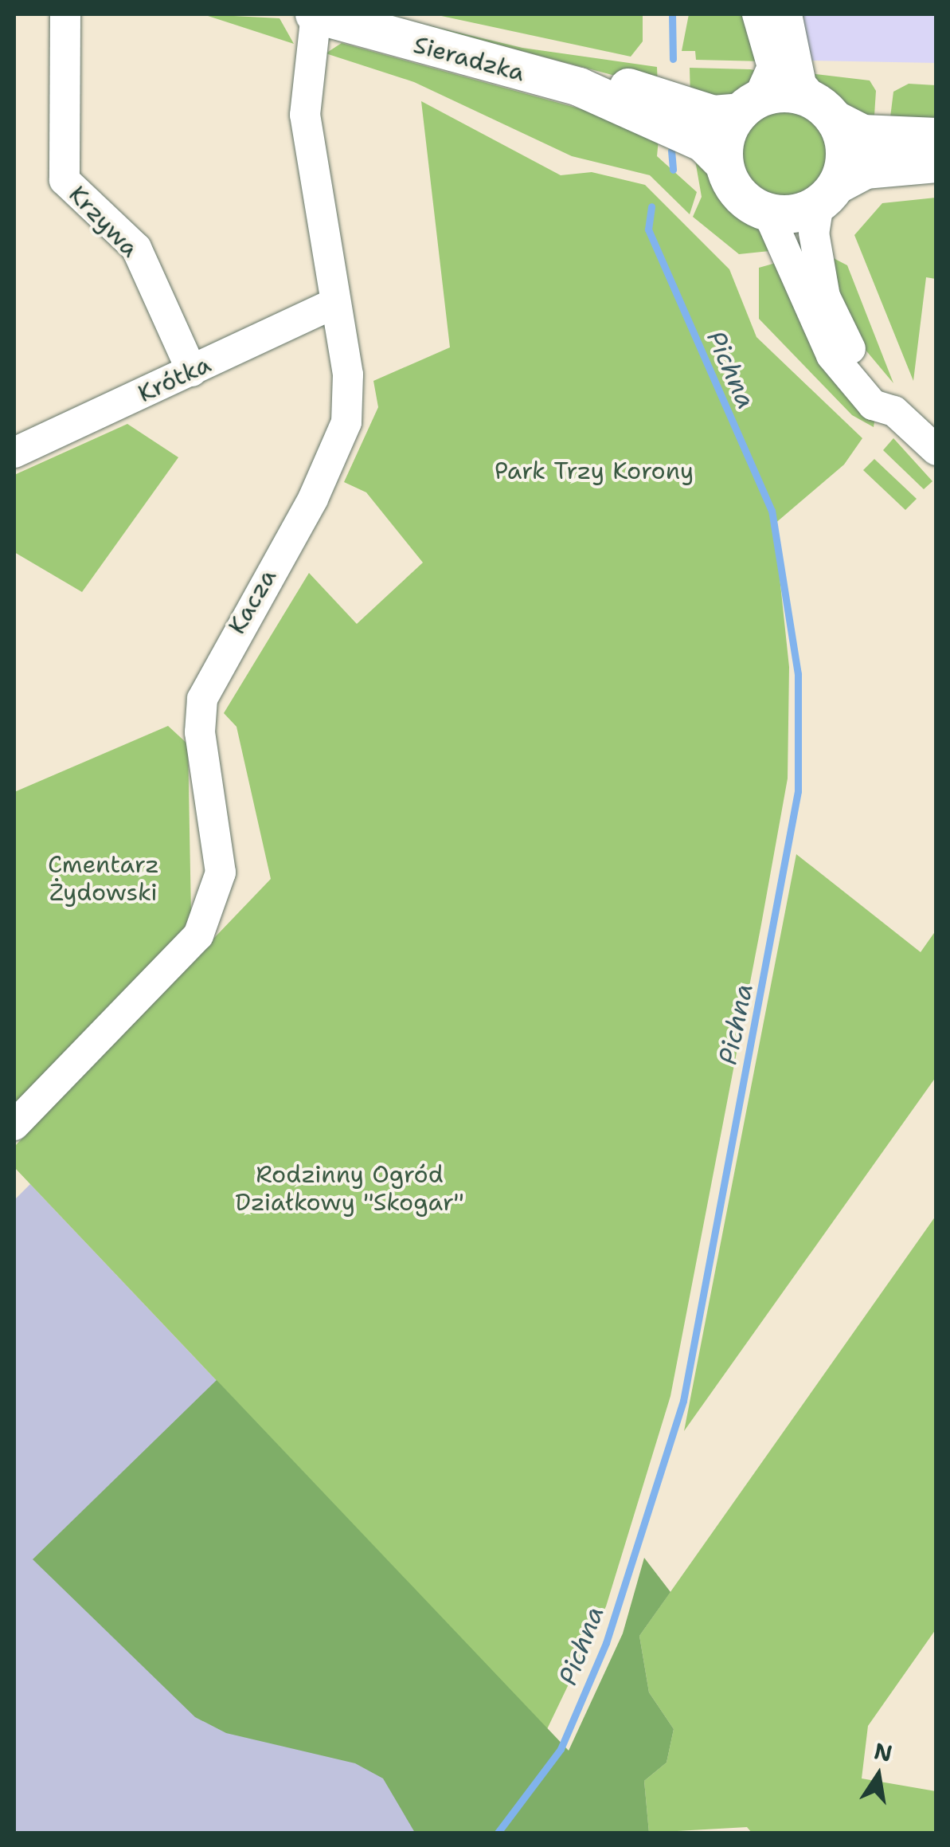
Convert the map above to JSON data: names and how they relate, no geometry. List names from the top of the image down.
{
  "streets": {
    "main road": ["Sieradzka"],
    "street": ["Krzywa", "Krótka", "Kacza"]
  },
  "crossings": [
    ["Sieradzka", "Kacza"],
    ["Krzywa", "Krótka"],
    ["Krótka", "Kacza"]
  ],
  "water": ["Pichna"],
  "parks": ["Park Trzy Korony", "Cmentarz Żydowski", "Rodzinny Ogród Działkowy \"Skogar\""],
  "north": "top"
}
